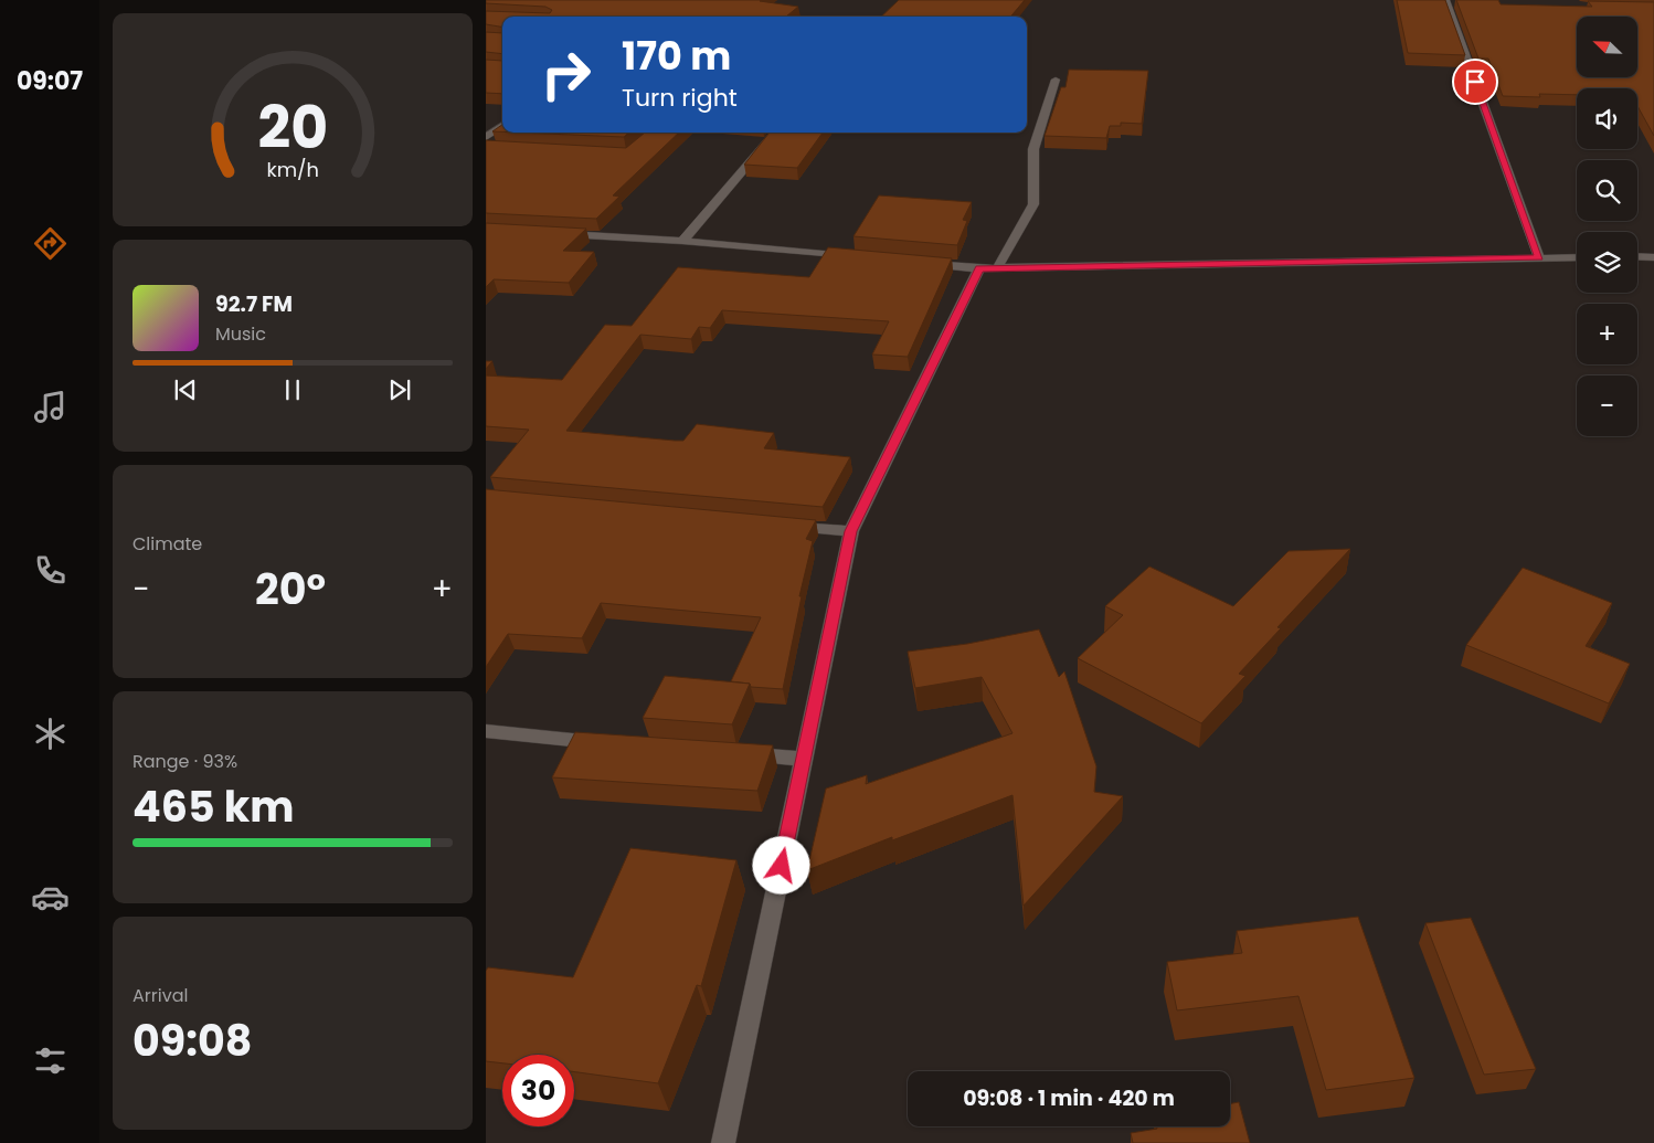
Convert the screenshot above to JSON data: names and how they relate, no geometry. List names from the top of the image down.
{
  "north": "top left",
  "page": {
    "tabs": "09:07",
    "map_buttons": ["+", "−"],
    "turn": ["170 m", "Turn right"],
    "song": ["92.7 FM", "Music"],
    "tile": [
      "Climate",
      ["Range · 93%", "465 km"],
      ["Arrival", "09:08"]
    ],
    "heat": ["−", "20°", "+"],
    "limit": "30",
    "trip": "09:08 · 1 min · 420 m",
    "gauge": ["20", "km/h"]
  }
}
